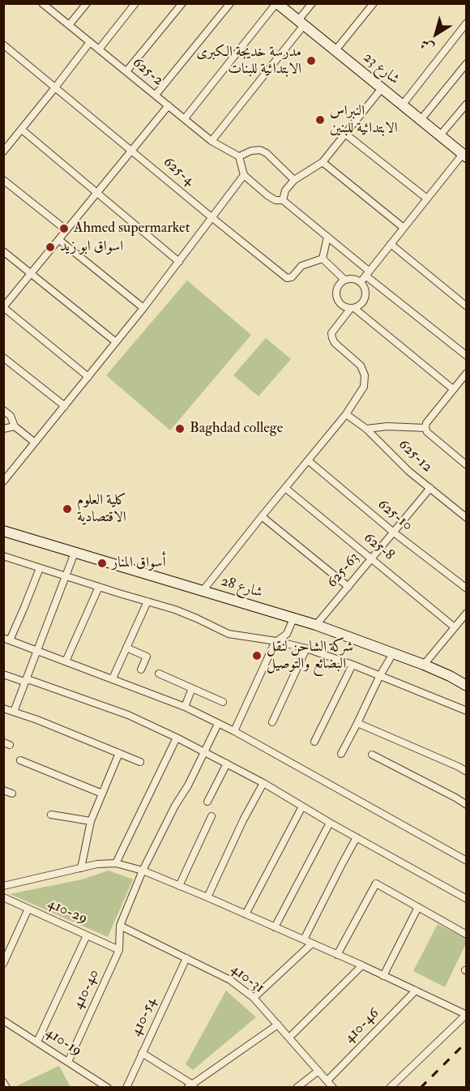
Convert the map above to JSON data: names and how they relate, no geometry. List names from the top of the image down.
{
  "streets": {
    "street": [
      "شارع 23",
      "625-2",
      "625-4",
      "625-12",
      "625-10",
      "625-8",
      "625-63",
      "شارع 28",
      "410-29",
      "410-31",
      "410-40",
      "410-54",
      "410-46",
      "410-19"
    ]
  },
  "crossings": [
    ["625-12", "625-63"],
    ["625-10", "625-63"],
    ["625-8", "625-63"],
    ["625-63", "شارع 28"],
    ["410-29", "410-40"],
    ["410-31", "410-40"],
    ["410-31", "410-54"],
    ["410-31", "410-46"],
    ["410-40", "410-19"]
  ],
  "places": [
    "مدرسة خديجة الكبرى الابتدائية للبنات",
    "النبراس الابتدائية للبنين",
    "Ahmed supermarket",
    "اسواق ابو زيد",
    "Baghdad college",
    "كلية العلوم الاقتصادية",
    "أسواق المنار",
    "شركة الشاحن لنقل البضائع والتوصيل"
  ],
  "north": "bottom left"
}
